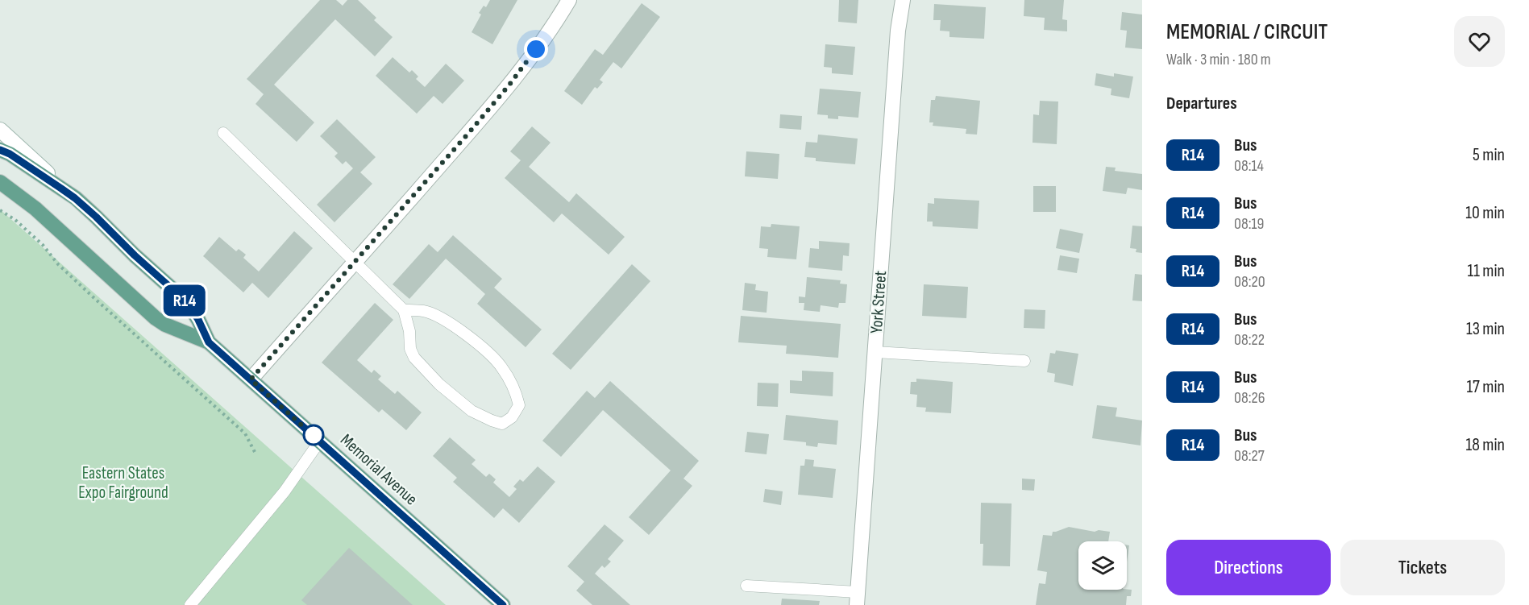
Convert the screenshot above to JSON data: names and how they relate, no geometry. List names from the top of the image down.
{
  "streets": {
    "main road": ["Memorial Avenue"],
    "street": ["York Street"]
  },
  "parks": ["Eastern States Expo Fairground"],
  "lines": ["bus line R14"],
  "page": {
    "on_map": "R14",
    "heading": [
      ["MEMORIAL / CIRCUIT", "Walk · 3 min · 180 m"],
      "Departures"
    ],
    "list": [
      {
        "mark": "R14",
        "name": "Bus",
        "note": "08:14",
        "value": "5 min"
      },
      {
        "mark": "R14",
        "name": "Bus",
        "note": "08:19",
        "value": "10 min"
      },
      {
        "mark": "R14",
        "name": "Bus",
        "note": "08:20",
        "value": "11 min"
      },
      {
        "mark": "R14",
        "name": "Bus",
        "note": "08:22",
        "value": "13 min"
      },
      {
        "mark": "R14",
        "name": "Bus",
        "note": "08:26",
        "value": "17 min"
      },
      {
        "mark": "R14",
        "name": "Bus",
        "note": "08:27",
        "value": "18 min"
      }
    ],
    "buttons": ["Directions", "Tickets"]
  }
}
